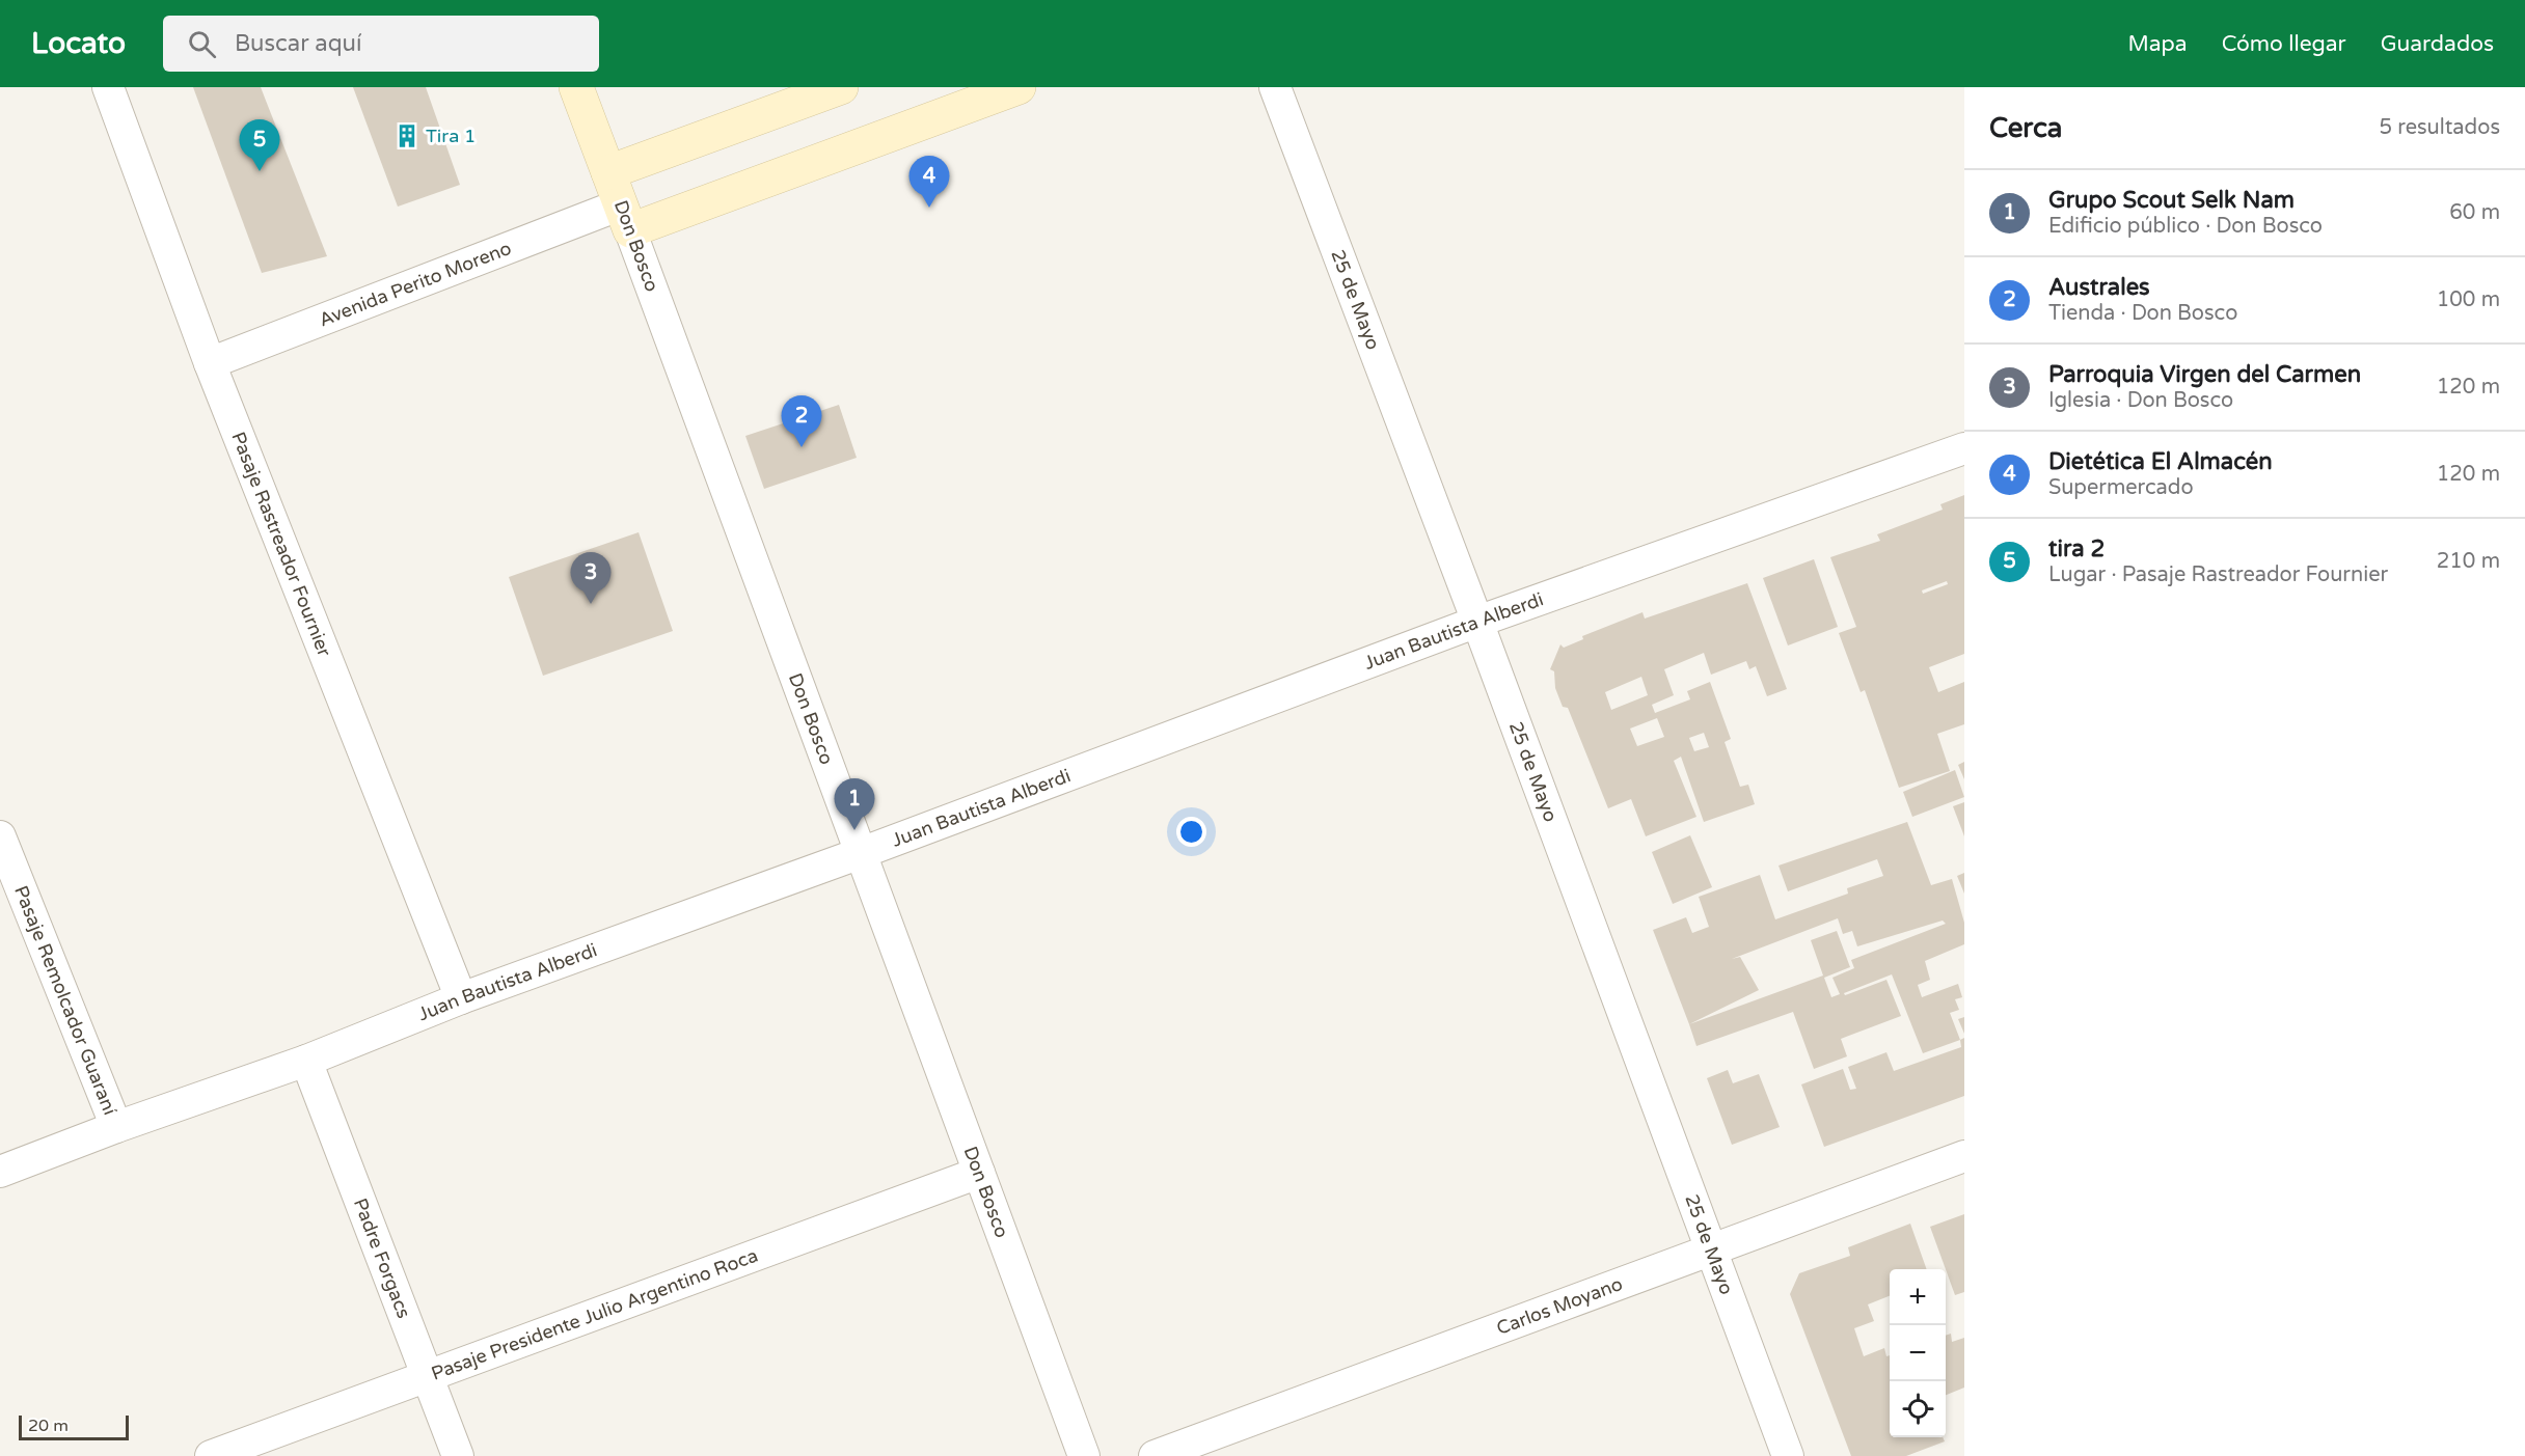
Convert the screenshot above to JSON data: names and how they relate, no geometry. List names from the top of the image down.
{
  "streets": {
    "street": [
      "Don Bosco",
      "Avenida Perito Moreno",
      "25 de Mayo",
      "Pasaje Rastreador Fournier",
      "Juan Bautista Alberdi",
      "Pasaje Remolcador Guaraní",
      "Padre Forgacs",
      "Carlos Moyano",
      "Pasaje Presidente Julio Argentino Roca"
    ]
  },
  "crossings": [
    ["Don Bosco", "Avenida Perito Moreno"],
    ["Don Bosco", "Juan Bautista Alberdi"],
    ["Don Bosco", "Pasaje Presidente Julio Argentino Roca"],
    ["Avenida Perito Moreno", "Pasaje Rastreador Fournier"],
    ["25 de Mayo", "Juan Bautista Alberdi"],
    ["25 de Mayo", "Carlos Moyano"],
    ["Pasaje Rastreador Fournier", "Juan Bautista Alberdi"],
    ["Juan Bautista Alberdi", "Pasaje Remolcador Guaraní"],
    ["Juan Bautista Alberdi", "Padre Forgacs"],
    ["Padre Forgacs", "Pasaje Presidente Julio Argentino Roca"]
  ],
  "places": {
    "building": ["Tira 1"]
  },
  "scale_bar": "20 m",
  "page": {
    "header": "Locato",
    "search": "Buscar aquí",
    "nav": ["Mapa", "Cómo llegar", "Guardados"],
    "heading": ["Cerca", "5 resultados"],
    "pins": [
      "5",
      "4",
      "2",
      "3",
      "1"
    ],
    "list": [
      {
        "mark": "1",
        "name": "Grupo Scout Selk Nam",
        "note": "Edificio público · Don Bosco",
        "value": "60 m"
      },
      {
        "mark": "2",
        "name": "Australes",
        "note": "Tienda · Don Bosco",
        "value": "100 m"
      },
      {
        "mark": "3",
        "name": "Parroquia Virgen del Carmen",
        "note": "Iglesia · Don Bosco",
        "value": "120 m"
      },
      {
        "mark": "4",
        "name": "Dietética El Almacén",
        "note": "Supermercado",
        "value": "120 m"
      },
      {
        "mark": "5",
        "name": "tira 2",
        "note": "Lugar · Pasaje Rastreador Fournier",
        "value": "210 m"
      }
    ],
    "map_buttons": ["+", "−"],
    "scale": "20 m"
  }
}
